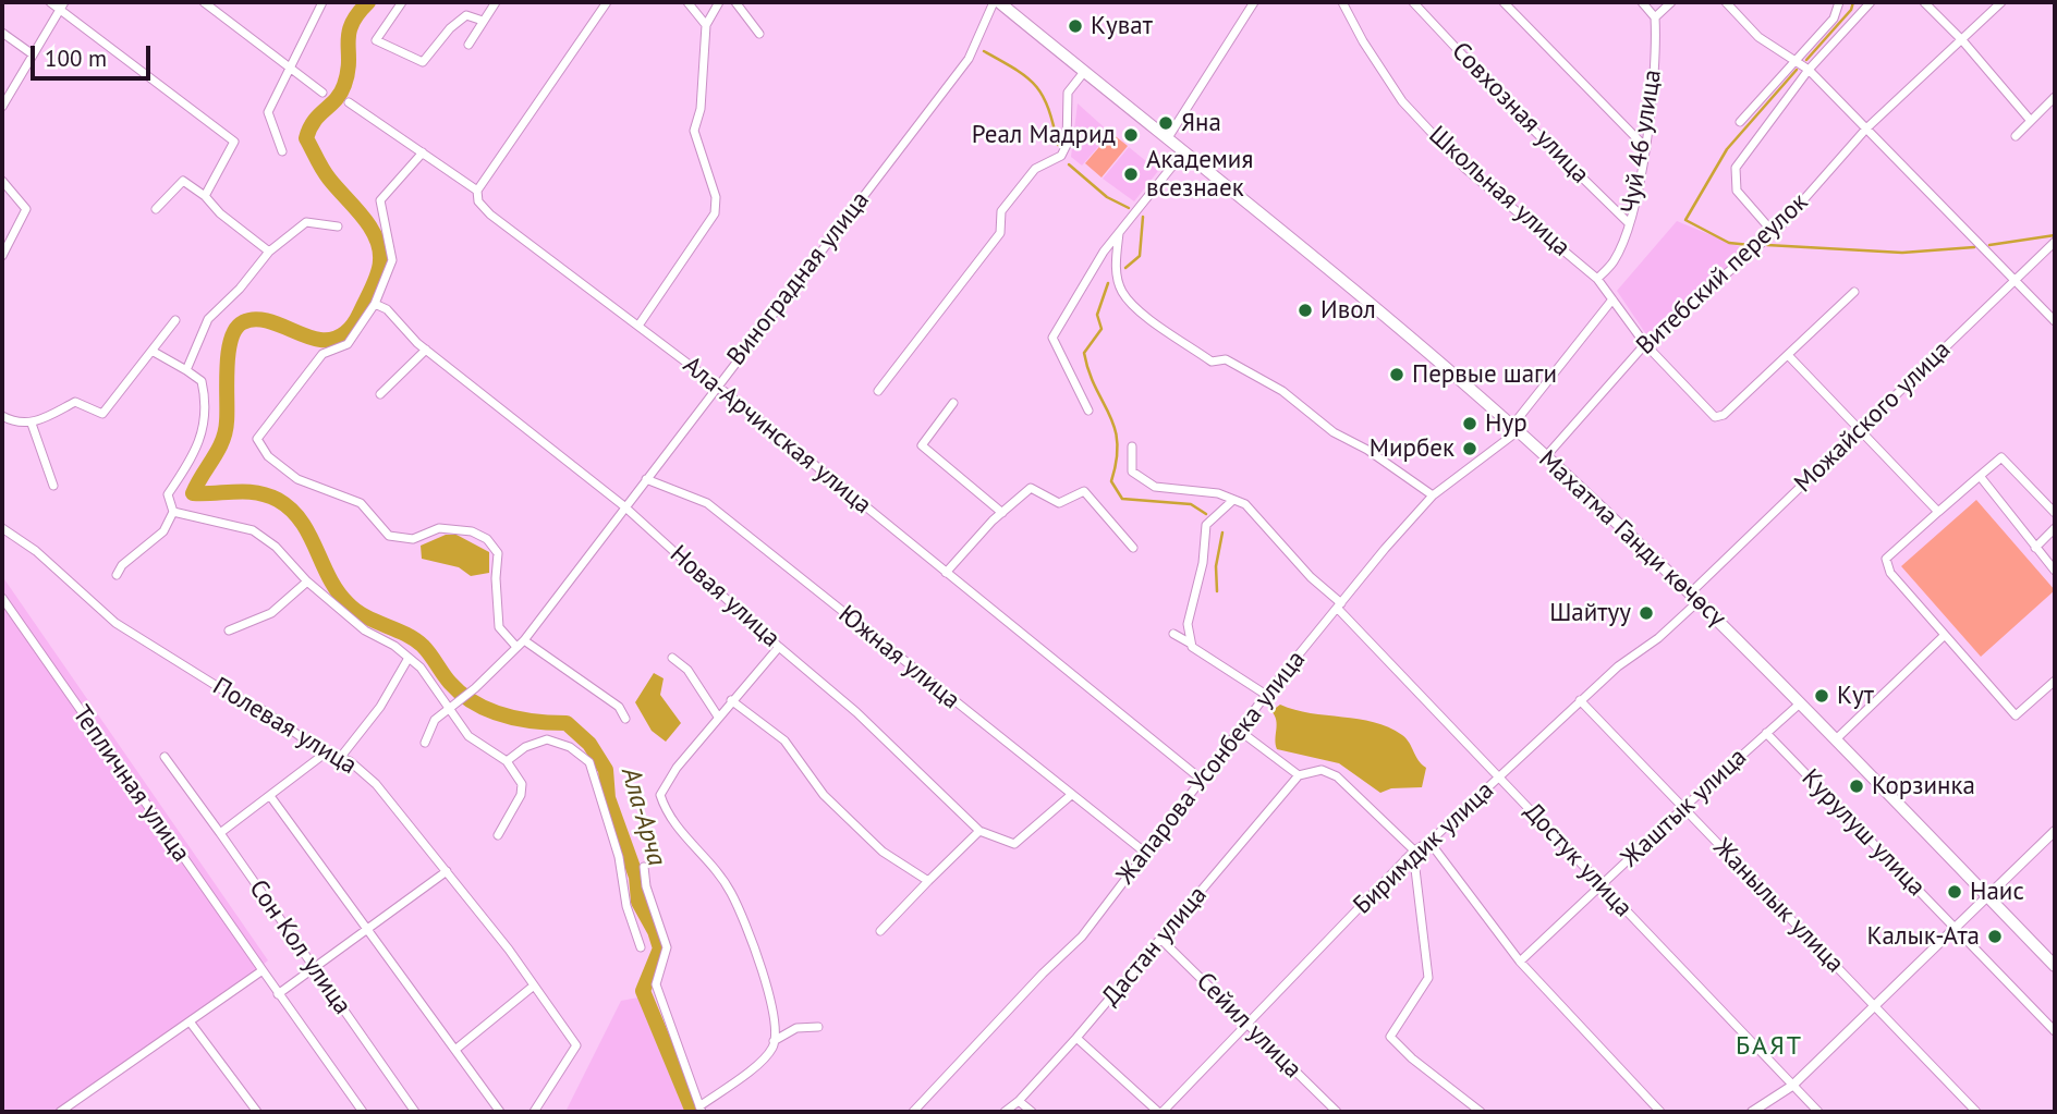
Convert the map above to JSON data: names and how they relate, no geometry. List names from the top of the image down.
{
  "streets": {
    "main road": ["Махатма Ганди көчөсү"],
    "street": [
      "Совхозная улица",
      "Чуй 46 улица",
      "Школьная улица",
      "Витебский переулок",
      "Виноградная улица",
      "Можайского улица",
      "Ала-Арчинская улица",
      "Новая улица",
      "Южная улица",
      "Полевая улица",
      "Жапарова Усонбека улица",
      "Тепличная улица",
      "Жаштык улица",
      "Курулуш улица",
      "Биримдик улица",
      "Достук улица",
      "Жанылык улица",
      "Дастан улица",
      "Сон Кол улица",
      "Сейил улица"
    ]
  },
  "crossings": [
    ["Совхозная улица", "Чуй 46 улица"],
    ["Чуй 46 улица", "Школьная улица"],
    ["Школьная улица", "Витебский переулок"],
    ["Школьная улица", "Жапарова Усонбека улица"],
    ["Витебский переулок", "Махатма Ганди көчөсү"],
    ["Виноградная улица", "Ала-Арчинская улица"],
    ["Виноградная улица", "Новая улица"],
    ["Виноградная улица", "Южная улица"],
    ["Можайского улица", "Махатма Ганди көчөсү"],
    ["Можайского улица", "Биримдик улица"],
    ["Ала-Арчинская улица", "Жапарова Усонбека улица"],
    ["Махатма Ганди көчөсү", "Жапарова Усонбека улица"],
    ["Махатма Ганди көчөсү", "Жаштык улица"],
    ["Махатма Ганди көчөсү", "Биримдик улица"],
    ["Новая улица", "Южная улица"],
    ["Южная улица", "Жапарова Усонбека улица"],
    ["Жапарова Усонбека улица", "Достук улица"],
    ["Жаштык улица", "Курулуш улица"],
    ["Жаштык улица", "Достук улица"],
    ["Жаштык улица", "Жанылык улица"],
    ["Биримдик улица", "Достук улица"],
    ["Биримдик улица", "Жанылык улица"],
    ["Биримдик улица", "Сейил улица"],
    ["Дастан улица", "Сейил улица"]
  ],
  "districts": ["БАЯТ"],
  "water": ["Ала-Арча"],
  "places": [
    "Куват",
    "Яна",
    "Реал Мадрид",
    "Академия всезнаек",
    "Ивол",
    "Первые шаги",
    "Нур",
    "Мирбек",
    "Шайтуу",
    "Кут",
    "Корзинка",
    "Наис",
    "Калык-Ата"
  ],
  "scale_bar": "100 m"
}
